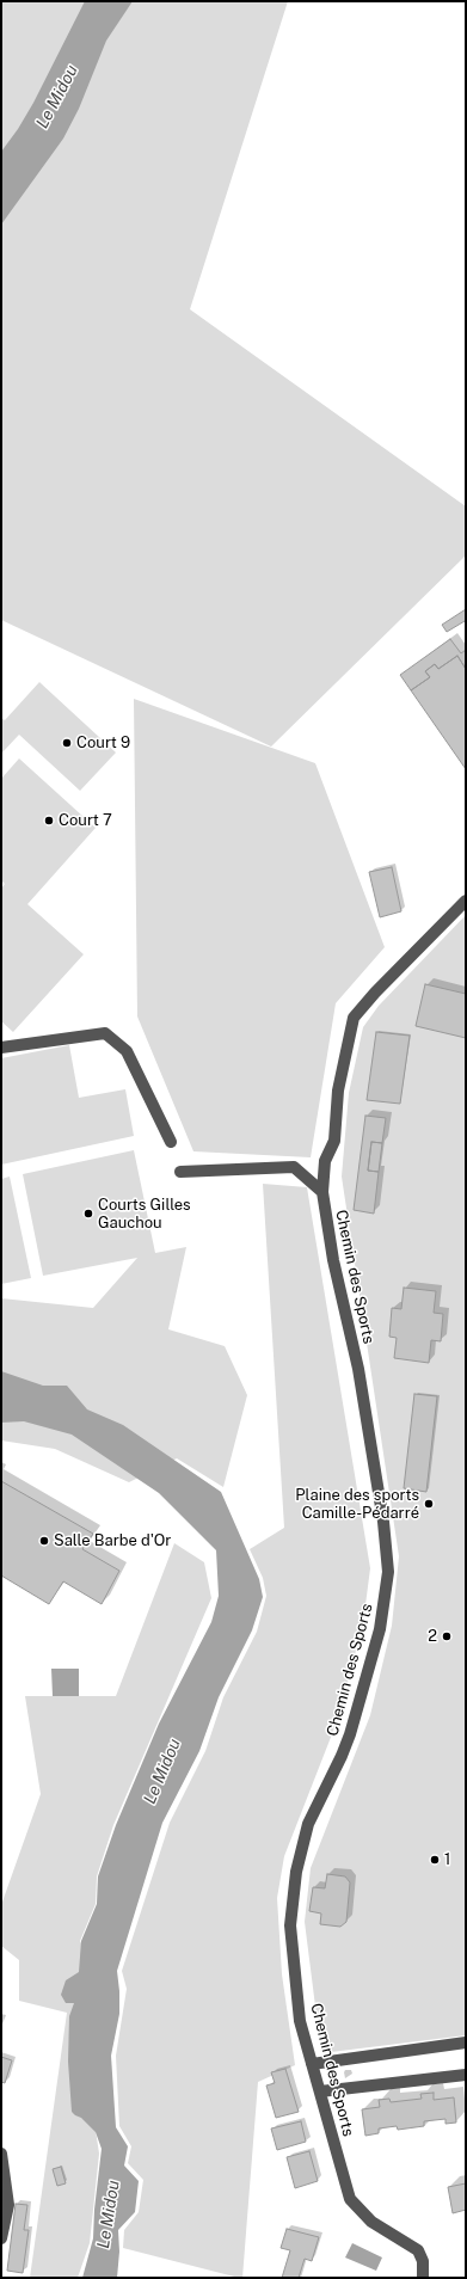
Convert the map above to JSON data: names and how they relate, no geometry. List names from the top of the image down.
{
  "streets": {
    "street": ["Chemin des Sports"]
  },
  "water": ["Le Midou"],
  "places": [
    "Court 9",
    "Court 7",
    "Courts Gilles Gauchou",
    "Plaine des sports Camille-Pédarré",
    "Salle Barbe d'Or",
    "2",
    "1"
  ]
}
